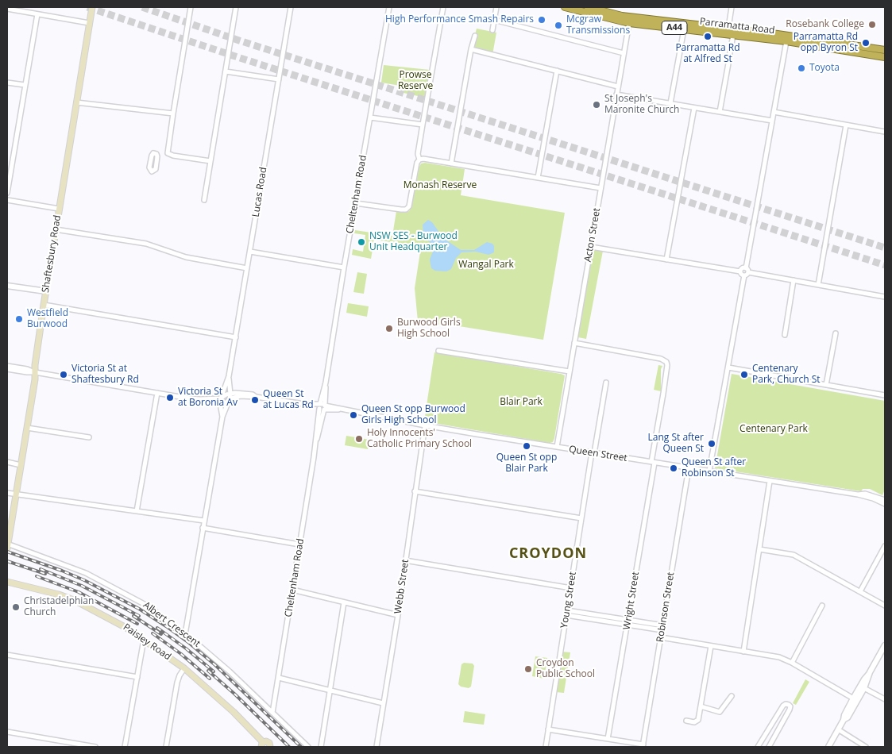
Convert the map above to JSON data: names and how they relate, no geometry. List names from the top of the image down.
{
  "streets": {
    "highway": ["Parramatta Road", "A44"],
    "main road": ["Shaftesbury Road", "Paisley Road"],
    "street": [
      "Lucas Road",
      "Cheltenham Road",
      "Acton Street",
      "Queen Street",
      "Webb Street",
      "Young Street",
      "Wright Street",
      "Robinson Street",
      "Albert Crescent"
    ]
  },
  "crossings": [
    ["Parramatta Road", "Acton Street"],
    ["Lucas Road", "Queen Street"],
    ["Lucas Road", "Albert Crescent"],
    ["Cheltenham Road", "Queen Street"],
    ["Cheltenham Road", "Albert Crescent"],
    ["Acton Street", "Queen Street"],
    ["Acton Street", "Wright Street"],
    ["Shaftesbury Road", "Albert Crescent"],
    ["Queen Street", "Webb Street"],
    ["Queen Street", "Young Street"],
    ["Queen Street", "Wright Street"],
    ["Queen Street", "Robinson Street"]
  ],
  "districts": ["CROYDON"],
  "parks": [
    "Prowse Reserve",
    "Monash Reserve",
    "Wangal Park",
    "Blair Park",
    "Centenary Park"
  ],
  "places": [
    "High Performance Smash Repairs",
    "Rosebank College",
    "Mcgraw Transmissions",
    "Parramatta Rd at Alfred St",
    "Parramatta Rd opp Byron St",
    "Toyota",
    "St Joseph's Maronite Church",
    "NSW SES - Burwood Unit Headquarter",
    "Westfield Burwood",
    "Burwood Girls High School",
    "Victoria St at Shaftesbury Rd",
    "Centenary Park, Church St",
    "Victoria St at Boronia Av",
    "Queen St at Lucas Rd",
    "Queen St opp Burwood Girls High School",
    "Holy Innocents' Catholic Primary School",
    "Lang St after Queen St",
    "Queen St opp Blair Park",
    "Queen St after Robinson St",
    "Christadelphian Church",
    "Croydon Public School"
  ]
}
